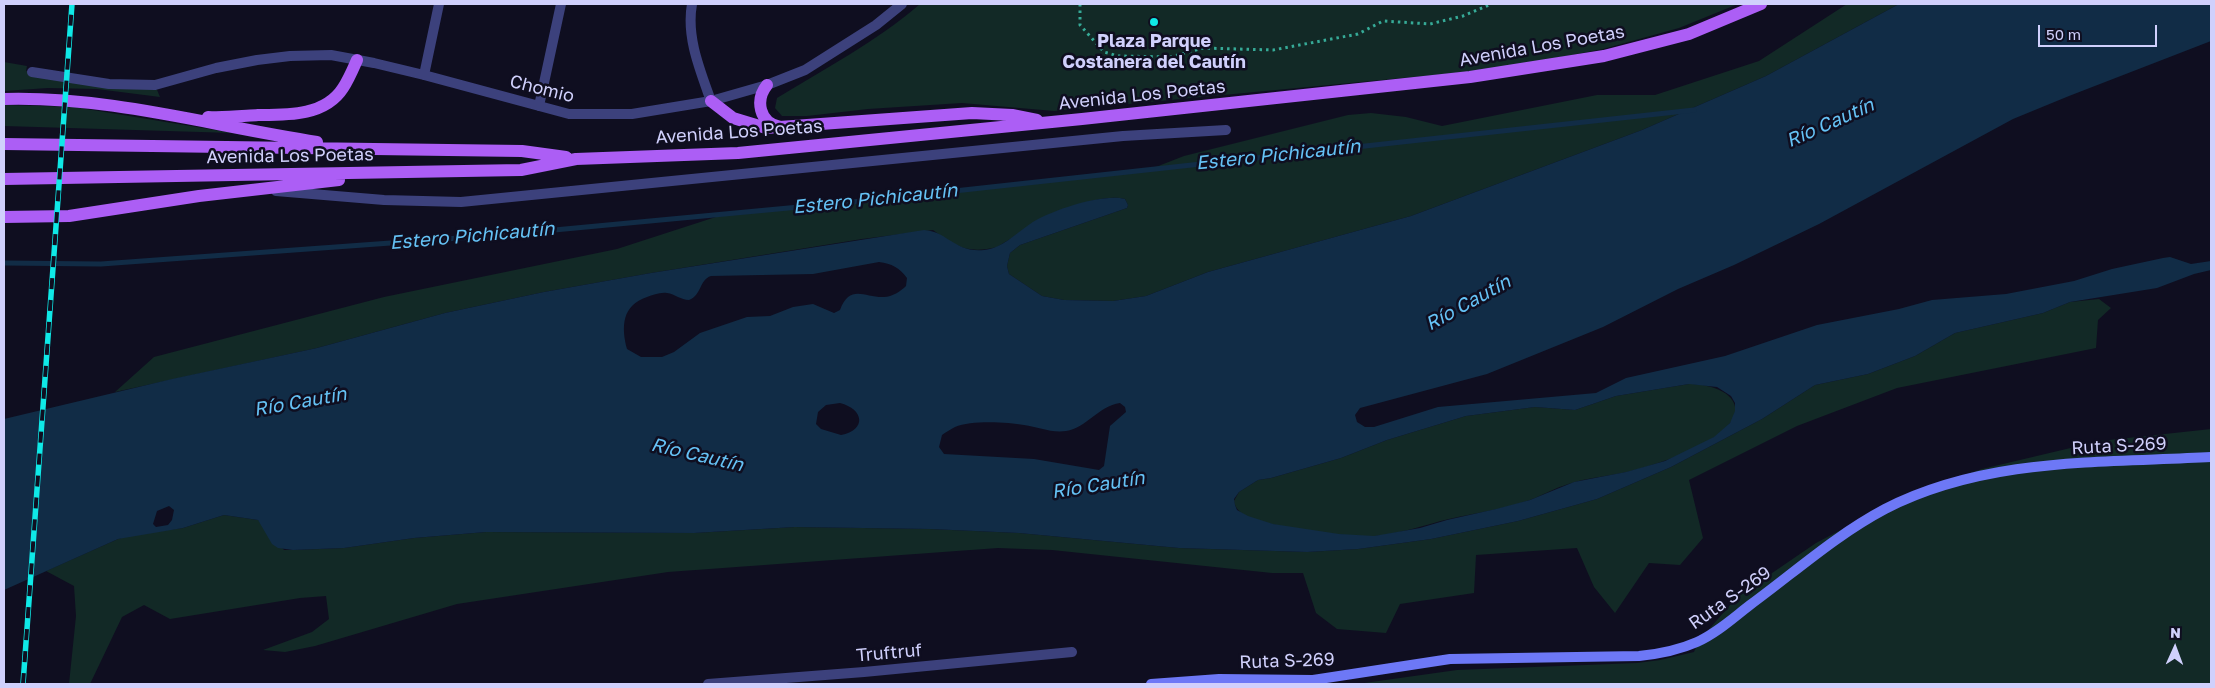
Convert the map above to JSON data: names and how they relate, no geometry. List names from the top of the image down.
{
  "streets": {
    "main road": ["Avenida Los Poetas", "Ruta S-269"],
    "street": ["Chomio", "Truftruf"]
  },
  "water": ["Río Cautín", "Estero Pichicautín"],
  "places": ["Plaza Parque Costanera del Cautín"],
  "scale_bar": "50 m",
  "north": "top"
}
